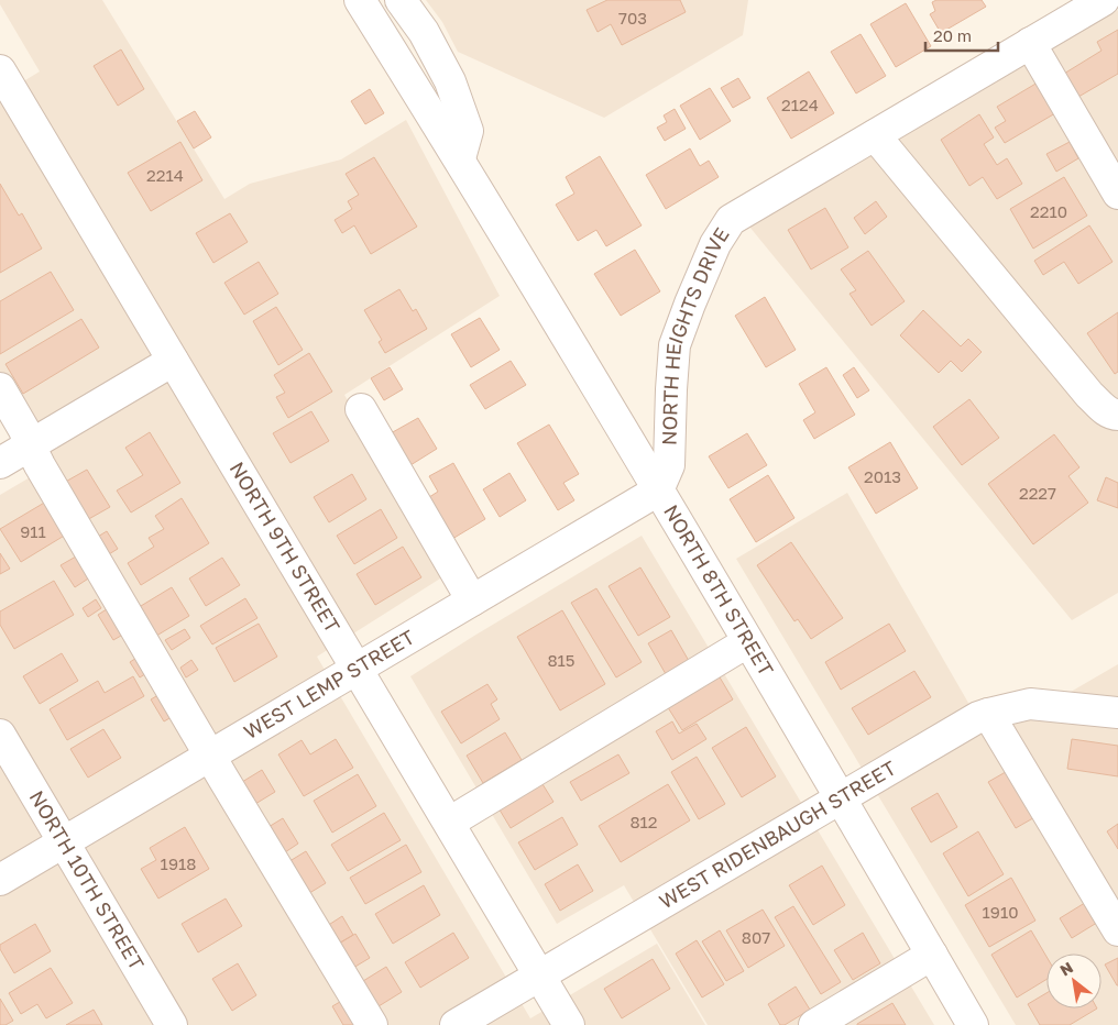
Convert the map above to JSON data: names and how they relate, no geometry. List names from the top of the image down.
{
  "streets": {
    "street": [
      "NORTH HEIGHTS DRIVE",
      "NORTH 9TH STREET",
      "NORTH 8TH STREET",
      "WEST LEMP STREET",
      "WEST RIDENBAUGH STREET",
      "NORTH 10TH STREET"
    ]
  },
  "crossings": [
    ["NORTH HEIGHTS DRIVE", "NORTH 8TH STREET"],
    ["NORTH HEIGHTS DRIVE", "WEST LEMP STREET"],
    ["NORTH 9TH STREET", "WEST LEMP STREET"],
    ["NORTH 9TH STREET", "WEST RIDENBAUGH STREET"],
    ["NORTH 8TH STREET", "WEST LEMP STREET"],
    ["NORTH 8TH STREET", "WEST RIDENBAUGH STREET"],
    ["WEST LEMP STREET", "NORTH 10TH STREET"]
  ],
  "house_numbers": [
    "703",
    "2124",
    "2214",
    "2210",
    "2013",
    "2227",
    "911",
    "815",
    "812",
    "1918",
    "1910",
    "807"
  ],
  "scale_bar": "20 m",
  "north": "top left"
}
